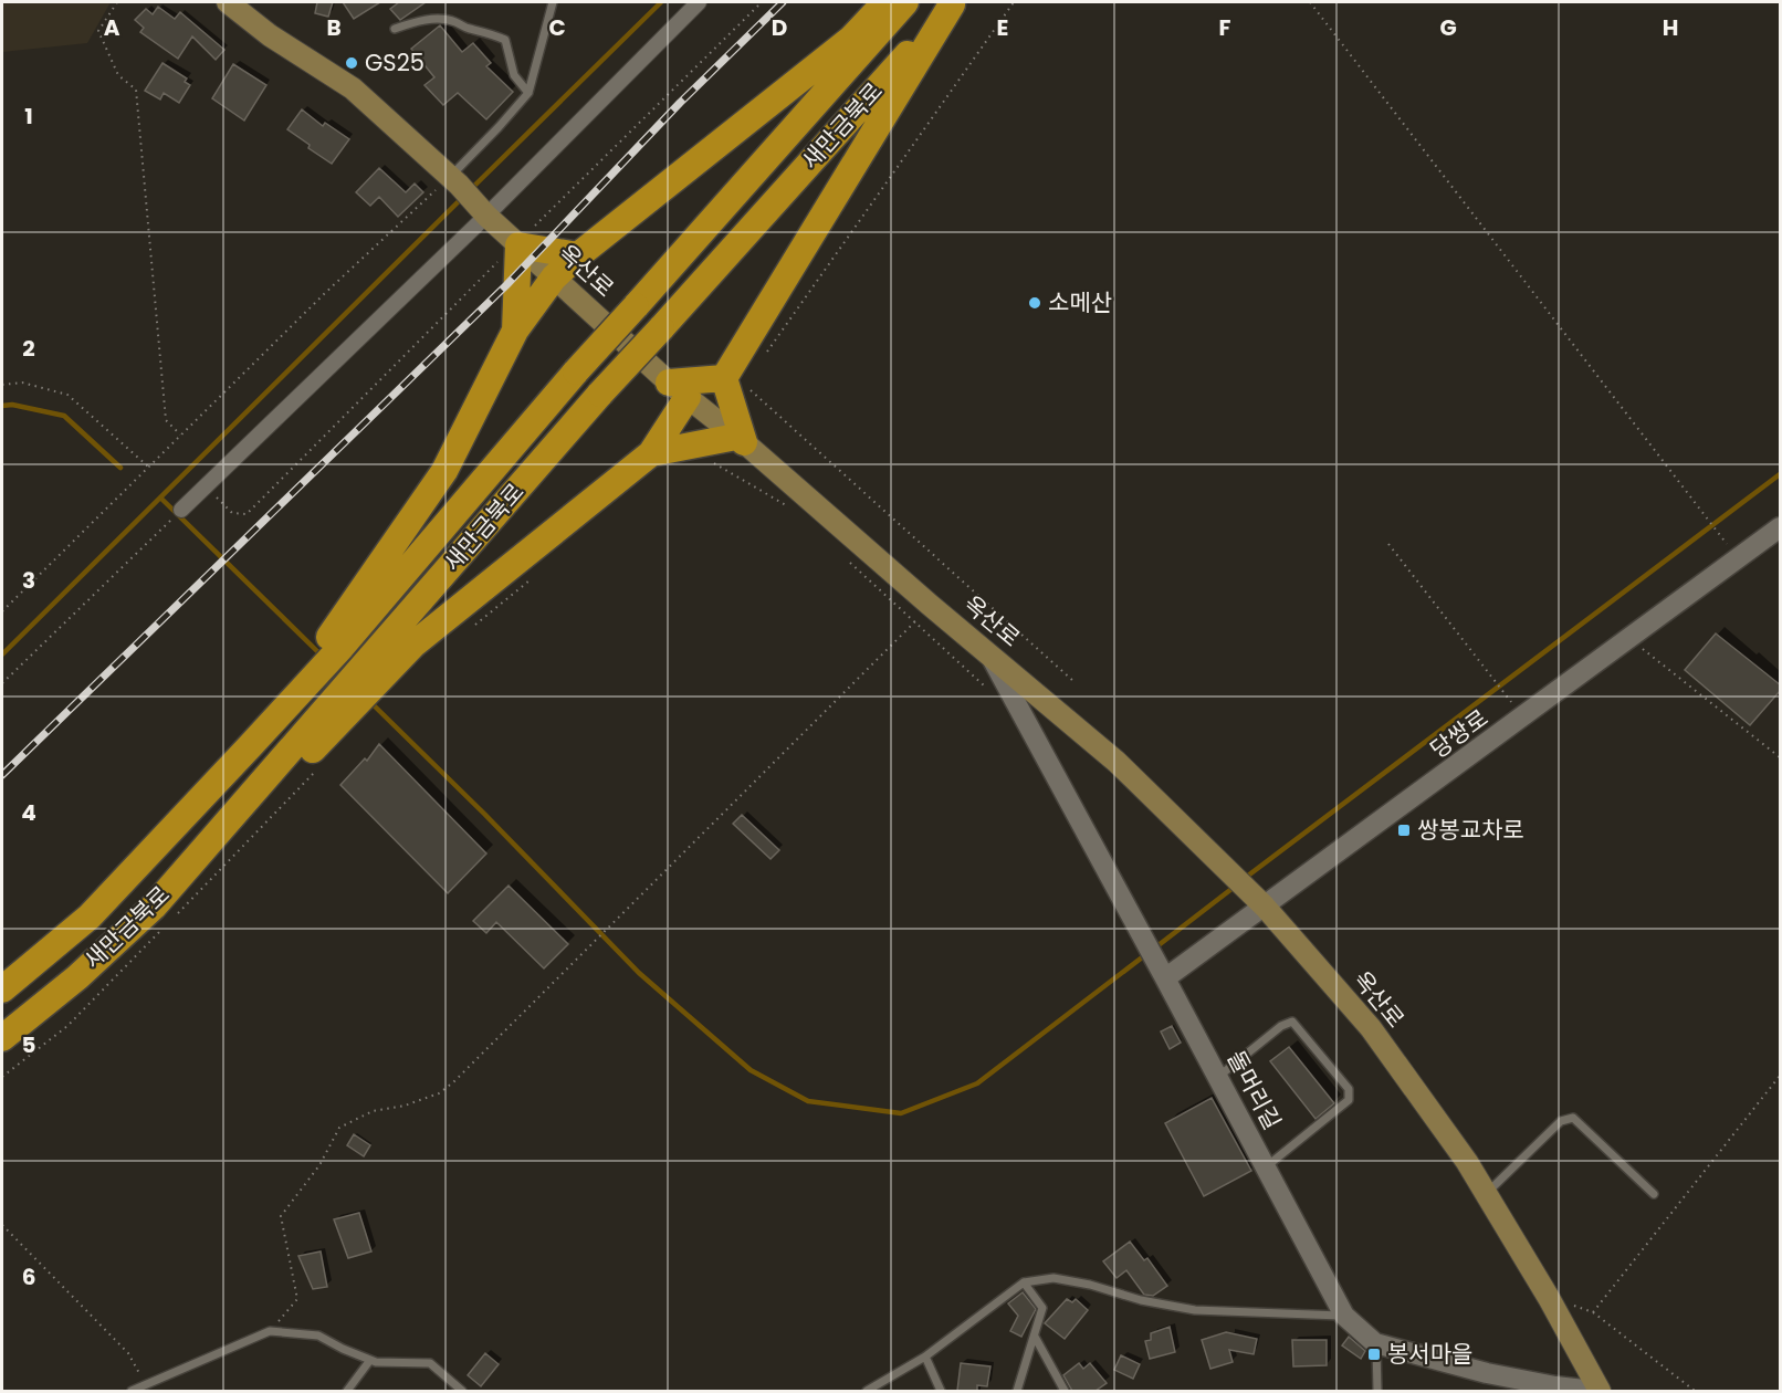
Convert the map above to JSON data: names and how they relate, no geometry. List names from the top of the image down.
{
  "streets": {
    "highway": ["새만금북로"],
    "main road": ["옥산로"],
    "street": ["당쌍로", "돌머리길"]
  },
  "crossings": [
    ["옥산로", "당쌍로"],
    ["옥산로", "돌머리길"],
    ["당쌍로", "돌머리길"]
  ],
  "places": {
    "other": ["GS25", "소메산"],
    "transit": ["쌍봉교차로", "봉서마을"]
  },
  "grid": {
    "columns": [
      "A",
      "B",
      "C",
      "D",
      "E",
      "F",
      "G",
      "H"
    ],
    "rows": [
      "1",
      "2",
      "3",
      "4",
      "5",
      "6"
    ]
  }
}
